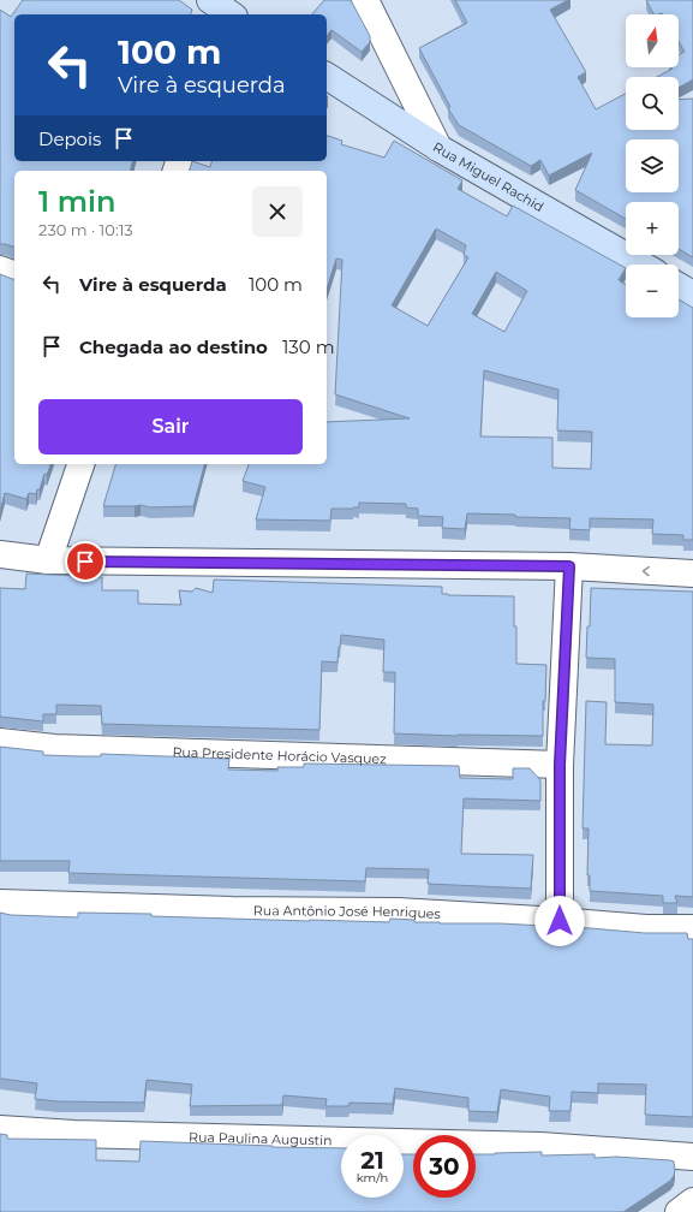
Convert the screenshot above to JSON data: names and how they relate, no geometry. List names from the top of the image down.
{
  "streets": {
    "main road": ["Rua Miguel Rachid"],
    "street": ["Rua Presidente Horácio Vasquez", "Rua Antônio José Henriques", "Rua Paulina Augustin"]
  },
  "north": "top",
  "page": {
    "map_buttons": ["+", "−"],
    "turn": ["100 m", "Vire à esquerda"],
    "then": "Depois",
    "heading": ["1 min", "230 m · 10:13"],
    "list": [
      {
        "name": "Vire à esquerda",
        "value": "100 m"
      },
      {
        "name": "Chegada ao destino",
        "value": "130 m"
      }
    ],
    "buttons": "Sair",
    "speed": "21 km/h",
    "limit": "30"
  }
}
